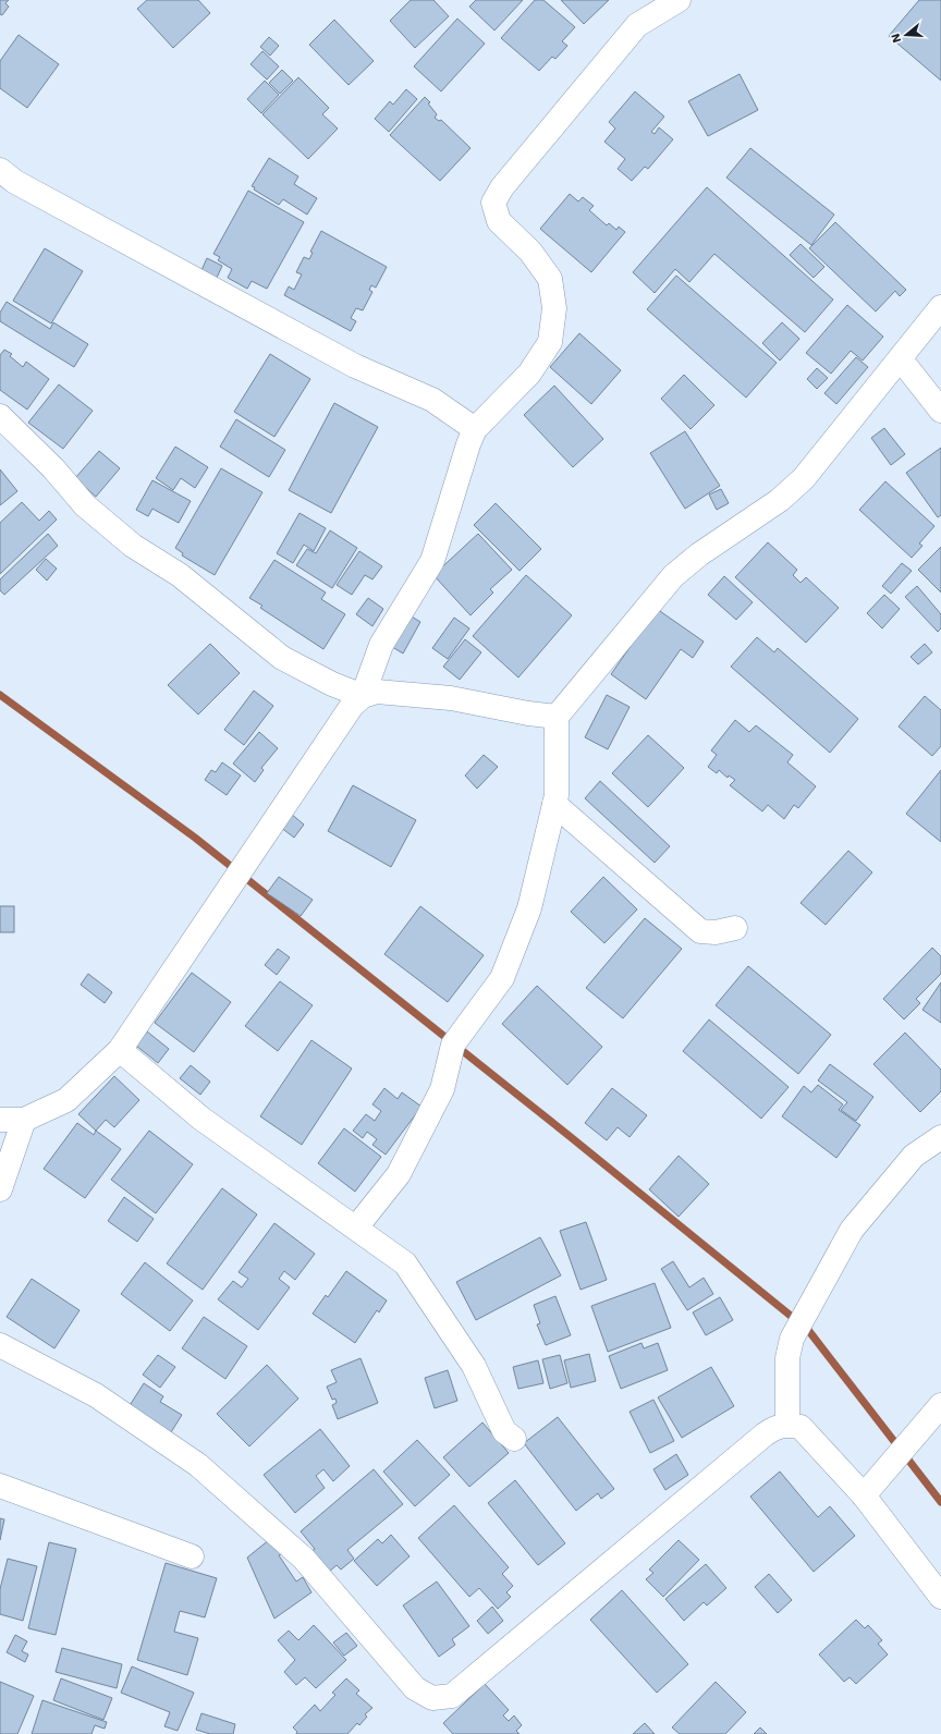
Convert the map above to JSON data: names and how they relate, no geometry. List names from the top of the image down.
{
  "north": "left"
}
